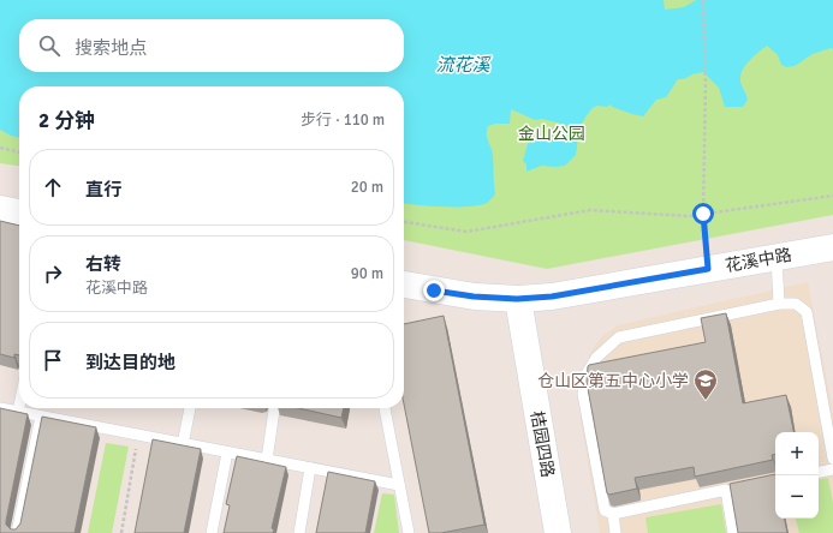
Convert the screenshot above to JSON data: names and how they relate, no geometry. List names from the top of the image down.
{
  "streets": {
    "street": ["花溪中路", "桔园四路"]
  },
  "crossings": [
    ["花溪中路", "桔园四路"]
  ],
  "water": ["流花溪"],
  "parks": ["金山公园"],
  "places": {
    "school or university": ["仓山区第五中心小学"]
  },
  "page": {
    "search": "搜索地点",
    "heading": ["2 分钟", "步行 · 110 m"],
    "list": [
      ["直行", "20 m"],
      ["右转", "花溪中路", "90 m"],
      "到达目的地"
    ],
    "map_buttons": ["+", "−"]
  }
}
